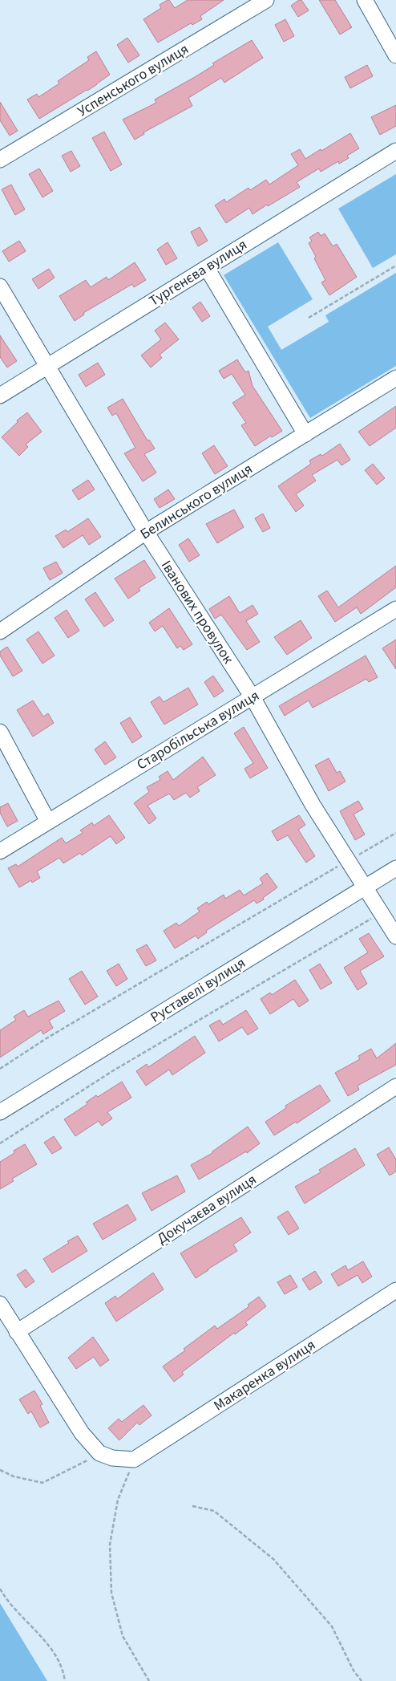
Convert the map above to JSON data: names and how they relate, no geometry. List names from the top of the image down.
{
  "streets": {
    "street": [
      "Успенського вулиця",
      "Тургенєва вулиця",
      "Белинського вулиця",
      "Іванових провулок",
      "Старобільська вулиця",
      "Руставелі вулиця",
      "Докучаєва вулиця",
      "Макаренка вулиця"
    ]
  },
  "crossings": [
    ["Тургенєва вулиця", "Іванових провулок"],
    ["Белинського вулиця", "Іванових провулок"],
    ["Іванових провулок", "Старобільська вулиця"],
    ["Іванових провулок", "Руставелі вулиця"]
  ]
}
